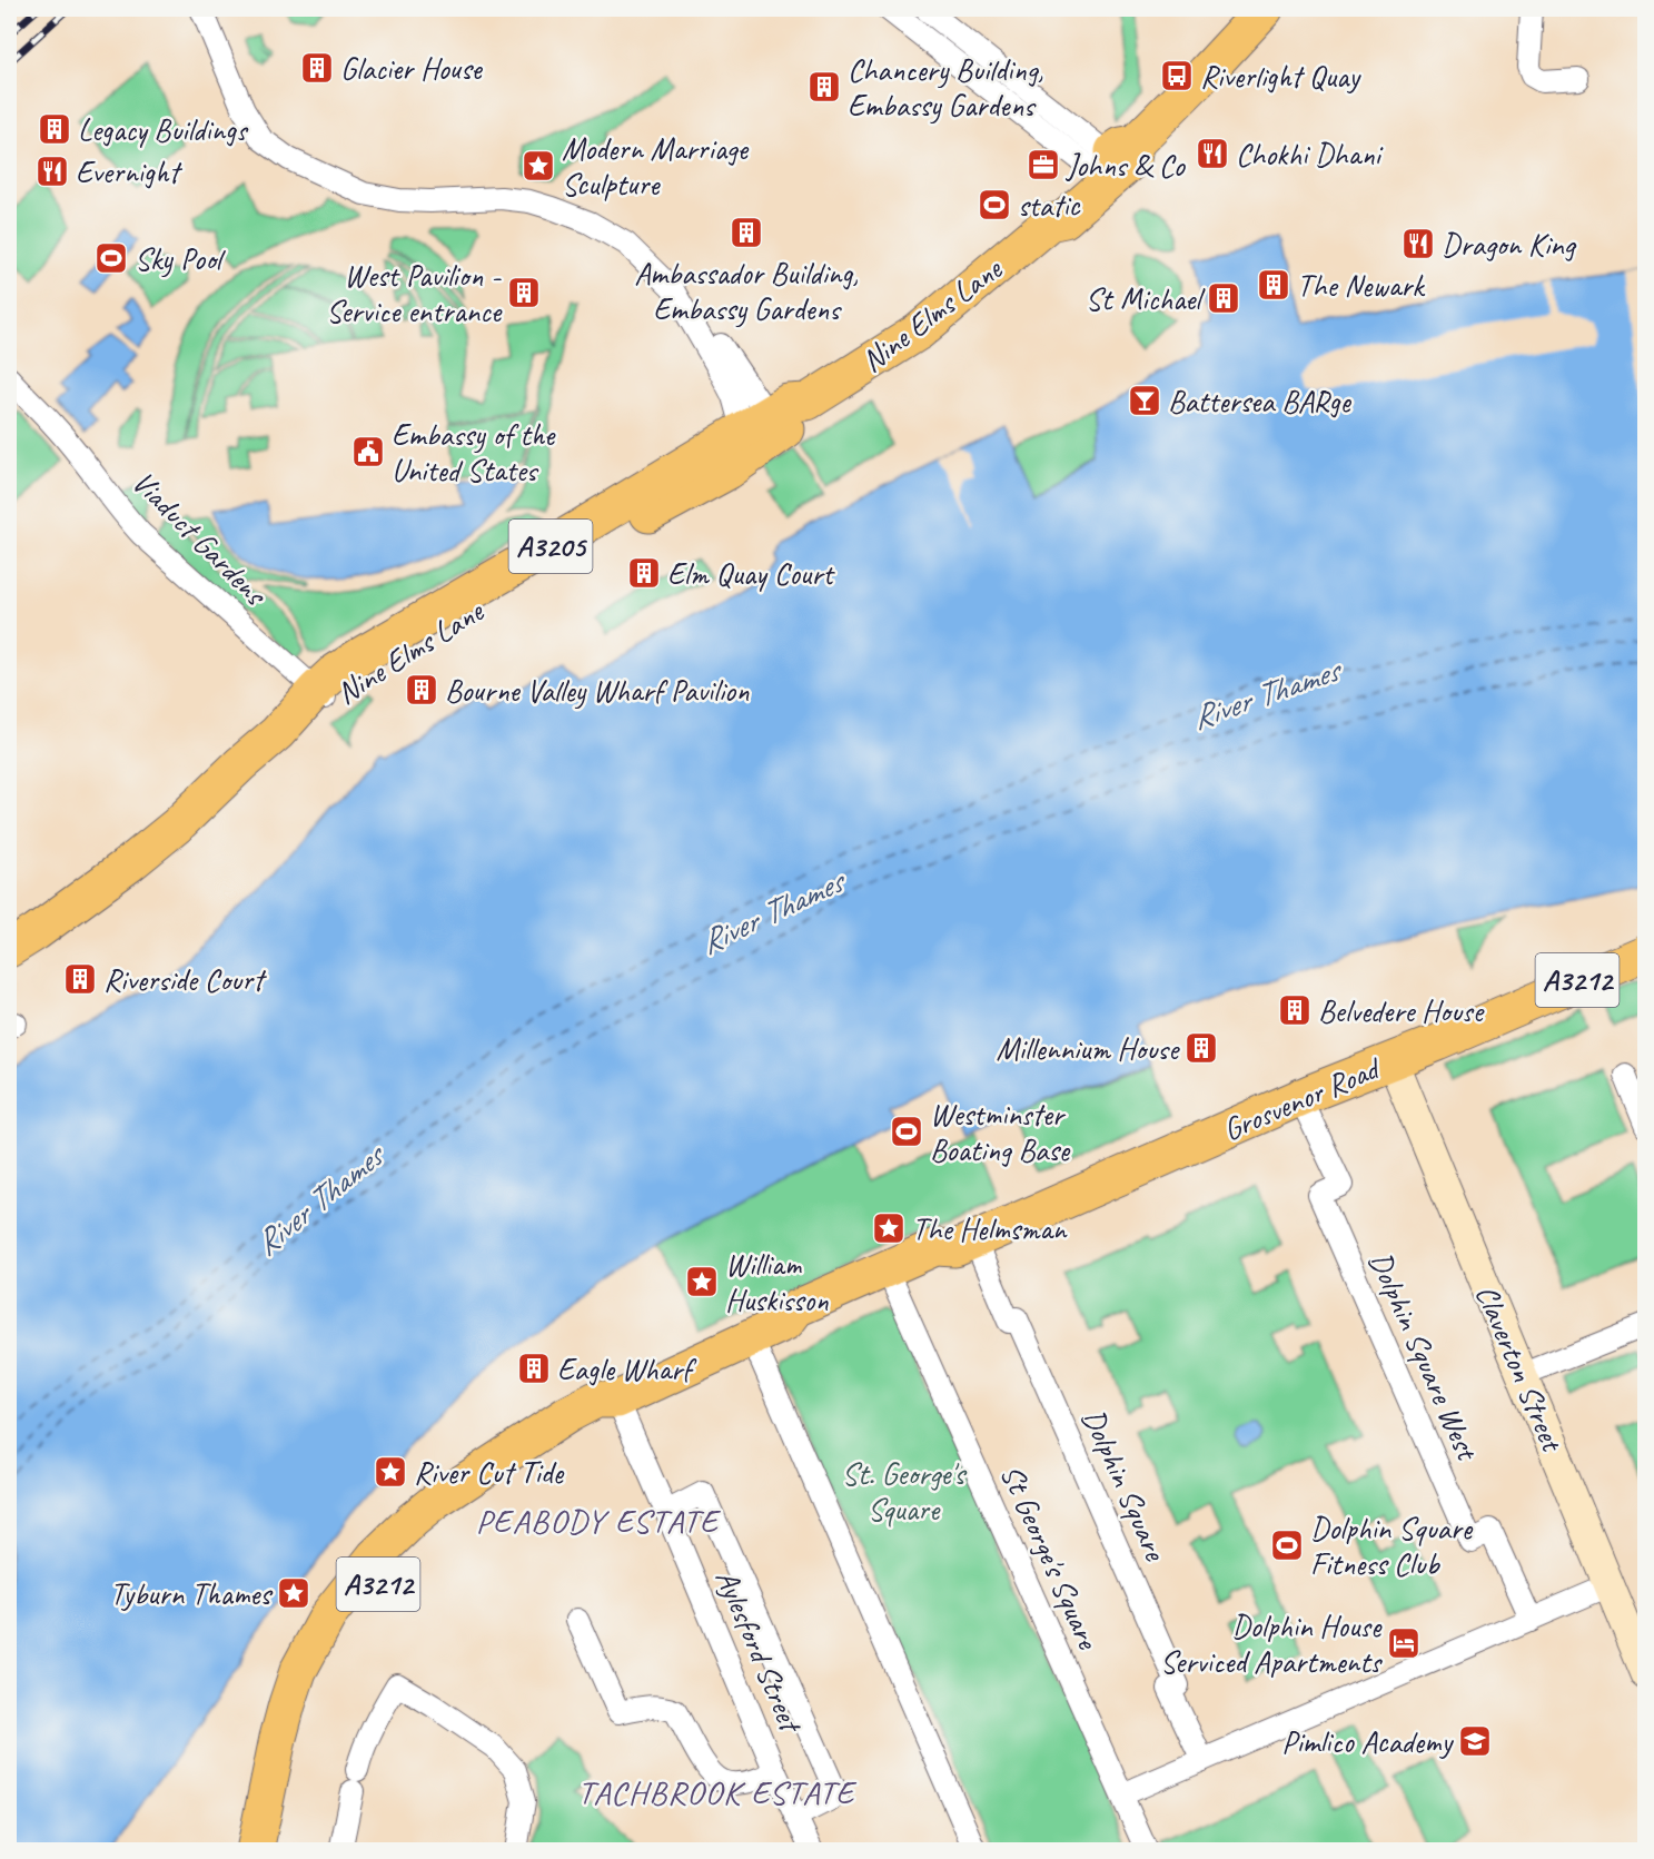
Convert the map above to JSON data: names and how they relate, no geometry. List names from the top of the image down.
{
  "streets": {
    "highway": [
      "Nine Elms Lane",
      "A3205",
      "A3212",
      "Grosvenor Road"
    ],
    "street": [
      "Viaduct Gardens",
      "Dolphin Square West",
      "Claverton Street",
      "Dolphin Square",
      "St George's Square",
      "Aylesford Street"
    ]
  },
  "crossings": [
    ["Nine Elms Lane", "Viaduct Gardens"],
    ["Grosvenor Road", "Dolphin Square West"],
    ["Grosvenor Road", "Claverton Street"],
    ["Grosvenor Road", "Dolphin Square"],
    ["Grosvenor Road", "St George's Square"],
    ["Grosvenor Road", "Aylesford Street"]
  ],
  "districts": ["PEABODY ESTATE", "TACHBROOK ESTATE"],
  "water": ["River Thames"],
  "parks": ["St. George's Square"],
  "places": {
    "building": [
      "Glacier House",
      "Chancery Building, Embassy Gardens",
      "Legacy Buildings",
      "Ambassador Building, Embassy Gardens",
      "The Newark",
      "West Pavilion - Service entrance",
      "St Michael",
      "Elm Quay Court",
      "Bourne Valley Wharf Pavilion",
      "Riverside Court",
      "Belvedere House",
      "Millennium House",
      "Eagle Wharf"
    ],
    "bus stop": ["Riverlight Quay"],
    "restaurant": ["Chokhi Dhani", "Evernight", "Dragon King"],
    "office": ["Johns & Co"],
    "place": [
      "Modern Marriage Sculpture",
      "The Helmsman",
      "William Huskisson",
      "River Cut Tide",
      "Tyburn Thames"
    ],
    "sports": [
      "static",
      "Sky Pool",
      "Westminster Boating Base",
      "Dolphin Square Fitness Club"
    ],
    "bar": ["Battersea BARge"],
    "public building": ["Embassy of the United States"],
    "hotel": ["Dolphin House Serviced Apartments"],
    "school or university": ["Pimlico Academy"]
  }
}
